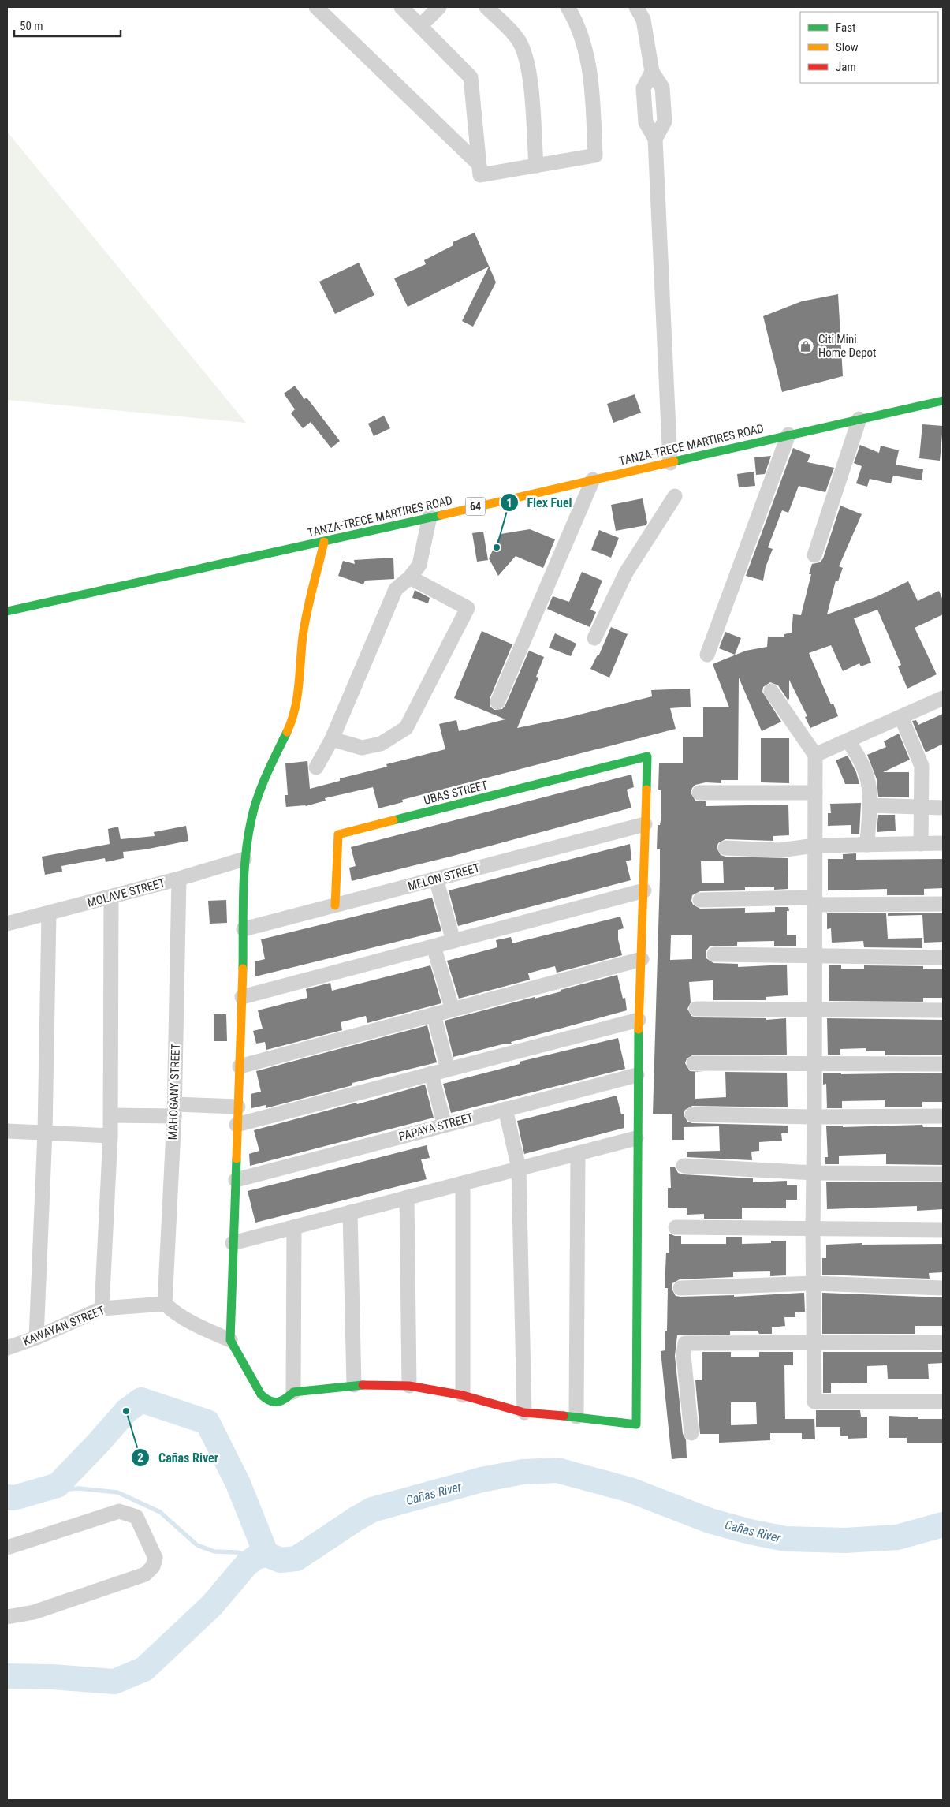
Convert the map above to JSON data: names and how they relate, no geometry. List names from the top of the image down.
{
  "streets": {
    "street": [
      "TANZA-TRECE MARTIRES ROAD",
      "64",
      "UBAS STREET",
      "MELON STREET",
      "MOLAVE STREET",
      "MAHOGANY STREET",
      "PAPAYA STREET",
      "KAWAYAN STREET"
    ]
  },
  "crossings": [
    ["UBAS STREET", "MELON STREET"],
    ["MOLAVE STREET", "MAHOGANY STREET"],
    ["MAHOGANY STREET", "KAWAYAN STREET"]
  ],
  "water": ["Cañas River"],
  "places": {
    "shop": ["Citi Mini Home Depot"],
    "other": ["Flex Fuel", "Cañas River"]
  },
  "legend": ["Fast", "Slow", "Jam"],
  "scale_bar": "50 m"
}
